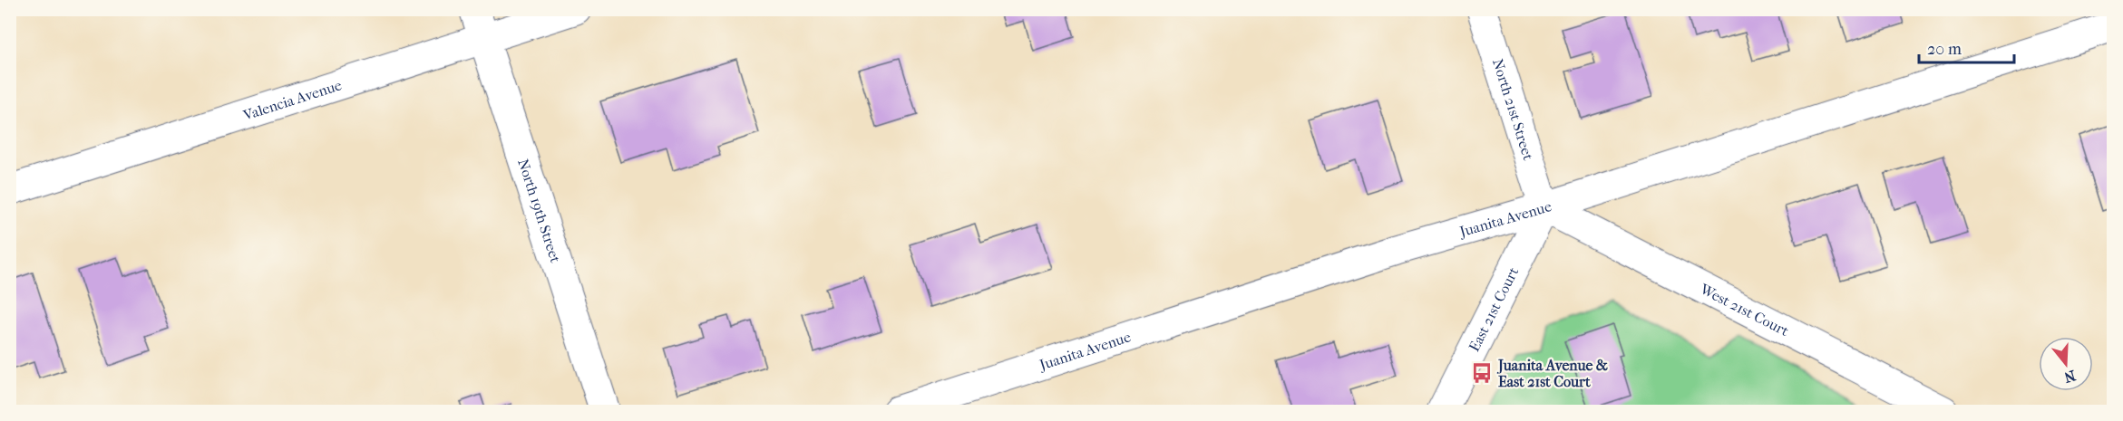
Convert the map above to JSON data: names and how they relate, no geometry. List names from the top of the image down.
{
  "streets": {
    "street": [
      "Valencia Avenue",
      "North 21st Street",
      "North 19th Street",
      "Juanita Avenue",
      "East 21st Court",
      "West 21st Court"
    ]
  },
  "crossings": [
    ["Valencia Avenue", "North 19th Street"],
    ["North 21st Street", "Juanita Avenue"],
    ["North 21st Street", "East 21st Court"],
    ["North 21st Street", "West 21st Court"],
    ["Juanita Avenue", "East 21st Court"],
    ["Juanita Avenue", "West 21st Court"],
    ["East 21st Court", "West 21st Court"]
  ],
  "places": {
    "bus stop": ["Juanita Avenue & East 21st Court"]
  },
  "scale_bar": "20 m",
  "north": "bottom"
}
